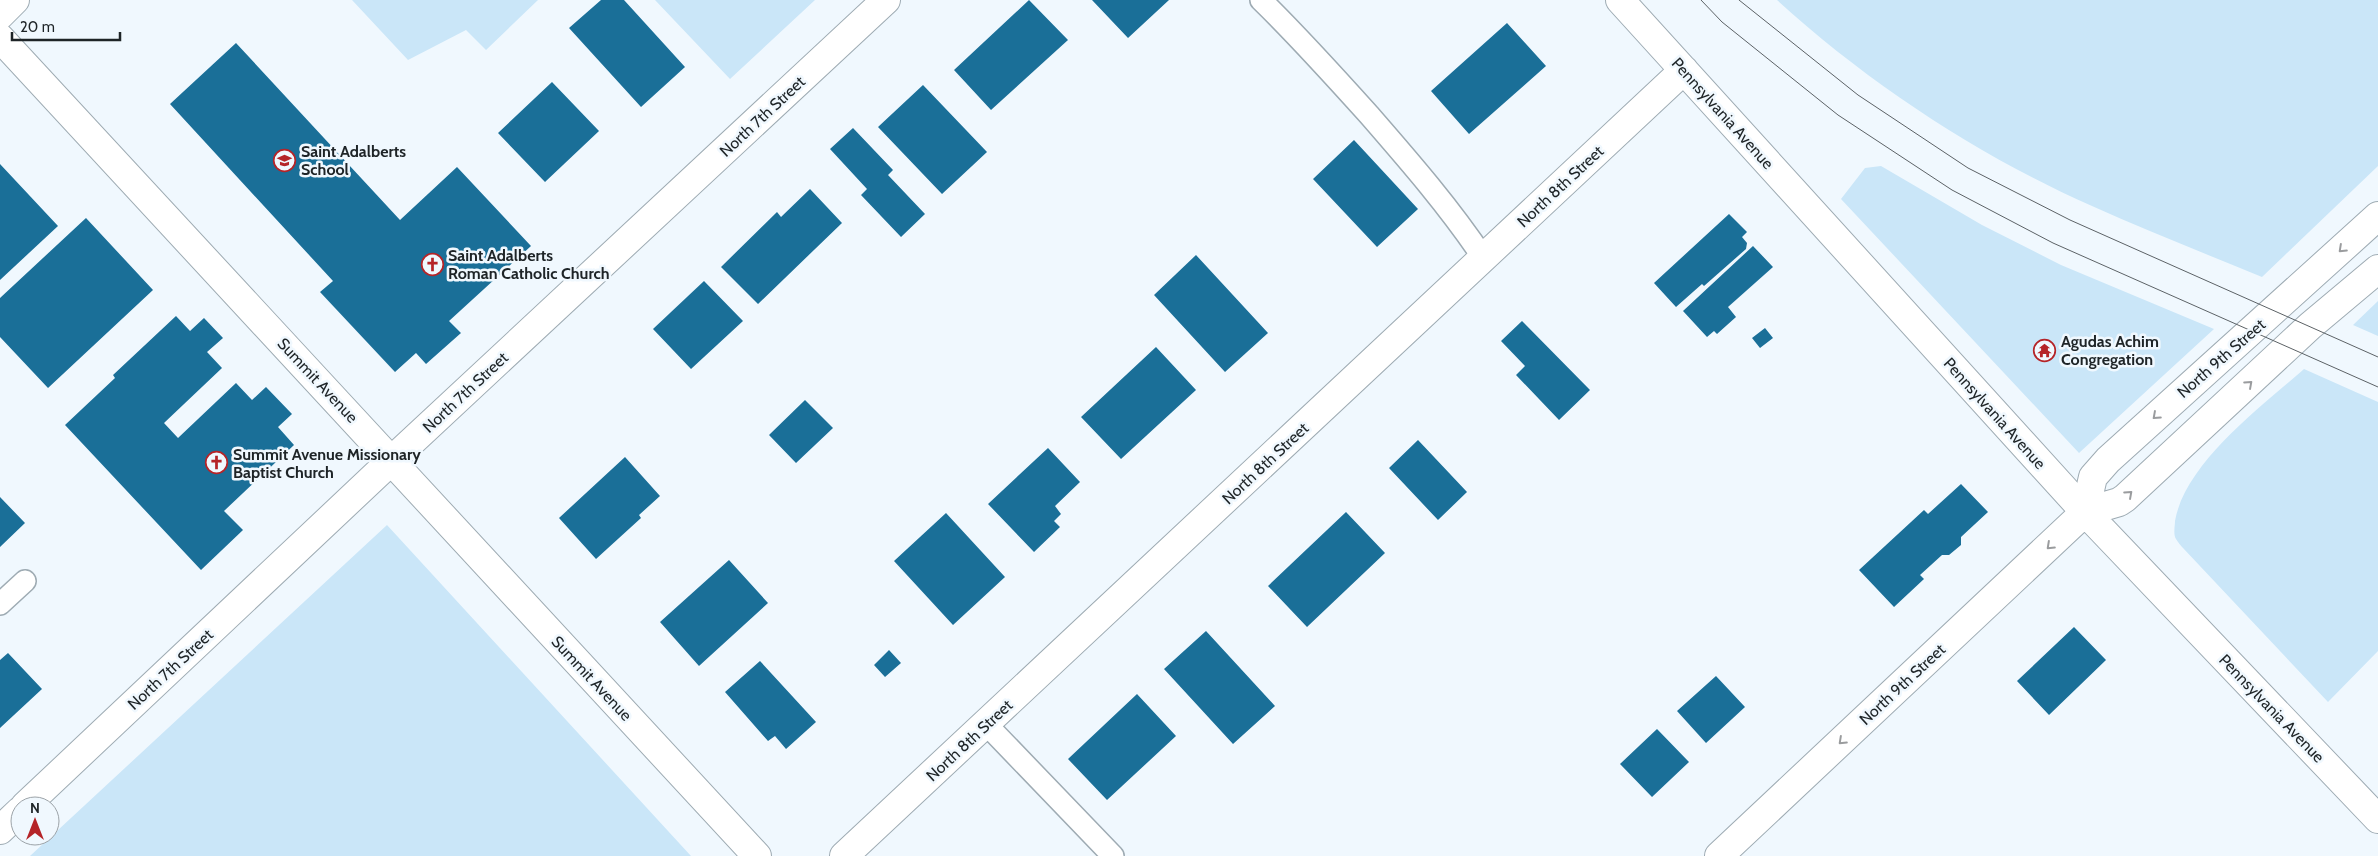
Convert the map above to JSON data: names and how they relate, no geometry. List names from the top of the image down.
{
  "streets": {
    "street": [
      "Pennsylvania Avenue",
      "North 7th Street",
      "North 8th Street",
      "North 9th Street",
      "Summit Avenue"
    ]
  },
  "crossings": [
    ["Pennsylvania Avenue", "North 8th Street"],
    ["Pennsylvania Avenue", "North 9th Street"],
    ["North 7th Street", "Summit Avenue"]
  ],
  "places": {
    "school or university": ["Saint Adalberts School"],
    "church": ["Saint Adalberts Roman Catholic Church", "Summit Avenue Missionary Baptist Church"],
    "temple": ["Agudas Achim Congregation"]
  },
  "scale_bar": "20 m",
  "north": "top"
}
